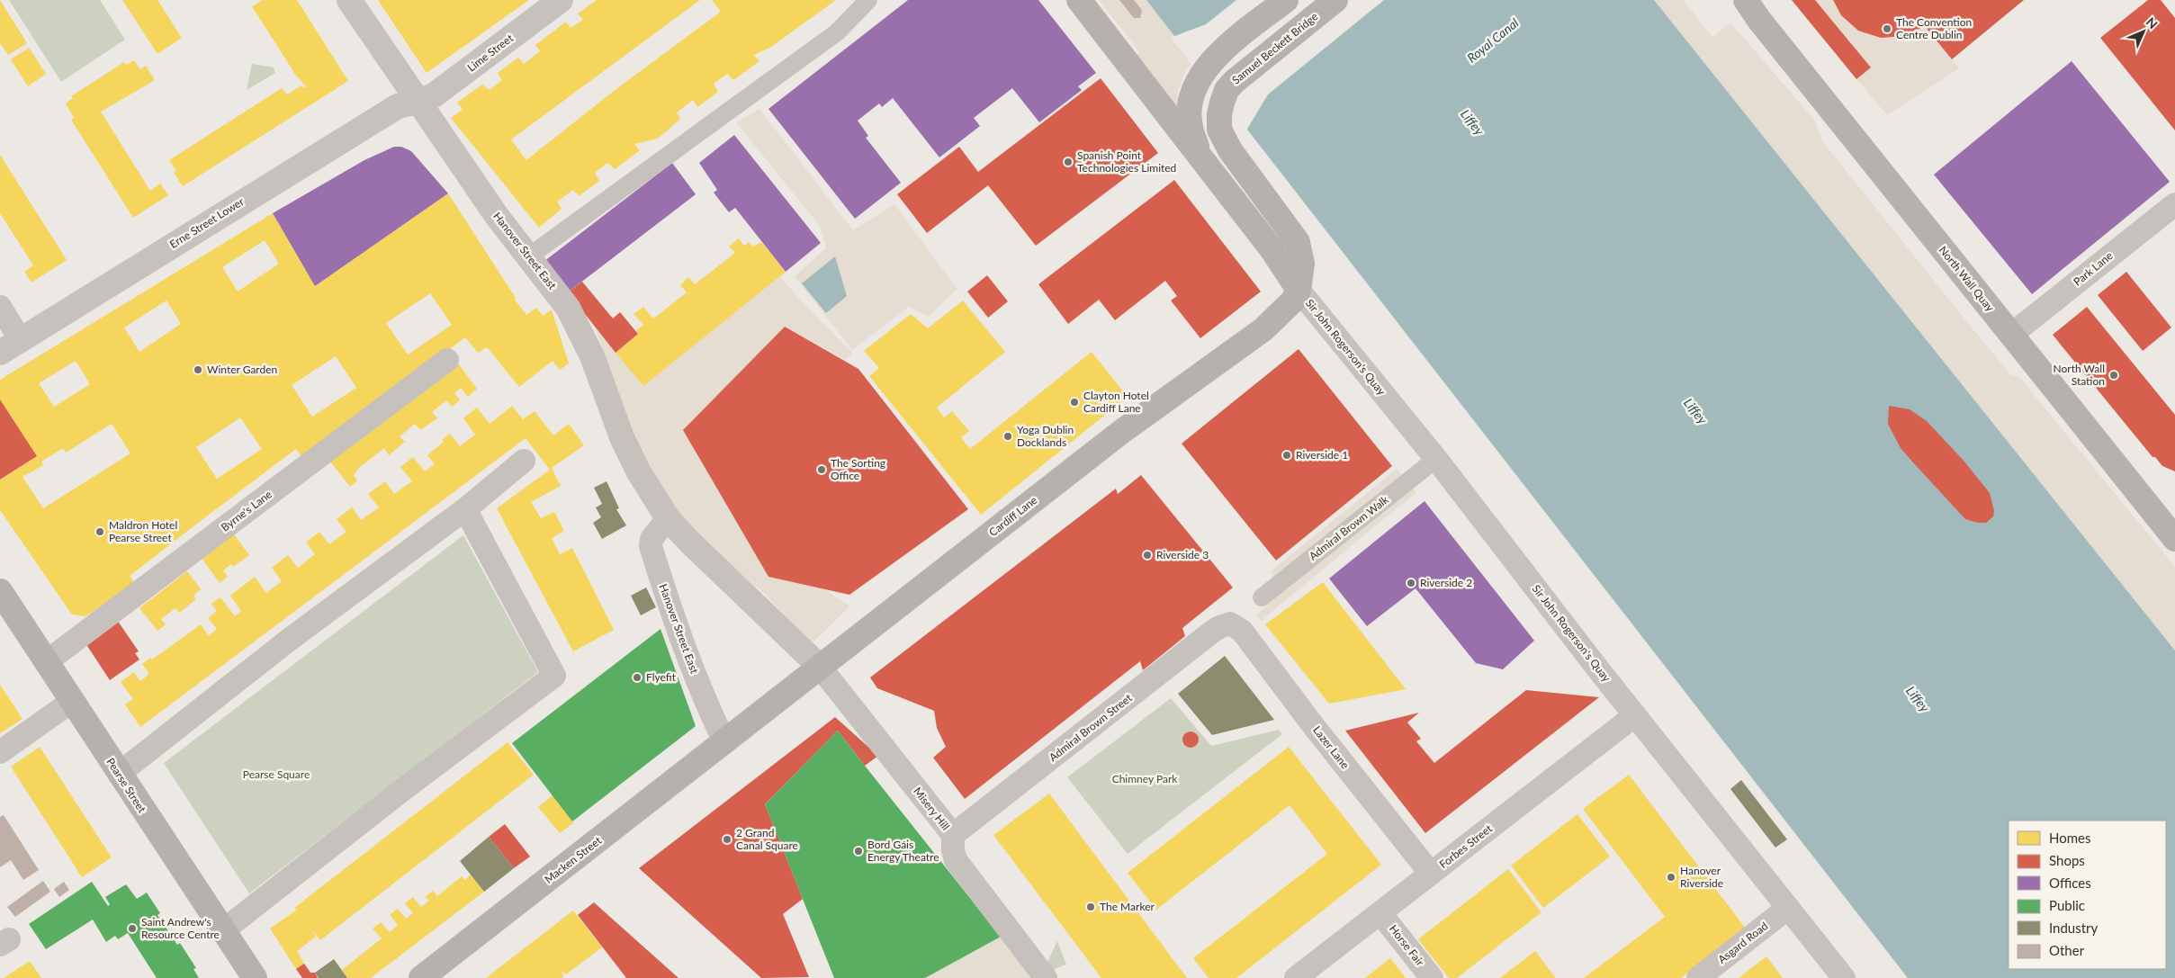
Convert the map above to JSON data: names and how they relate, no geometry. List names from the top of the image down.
{
  "streets": {
    "main road": [
      "Samuel Beckett Bridge",
      "North Wall Quay",
      "Sir John Rogerson's Quay",
      "Cardiff Lane",
      "Pearse Street",
      "Macken Street"
    ],
    "street": [
      "Lime Street",
      "Erne Street Lower",
      "Hanover Street East",
      "Park Lane",
      "Byrne's Lane",
      "Admiral Brown Walk",
      "Admiral Brown Street",
      "Lazer Lane",
      "Misery Hill",
      "Forbes Street",
      "Asgard Road",
      "Horse Fair"
    ]
  },
  "crossings": [
    ["Samuel Beckett Bridge", "Sir John Rogerson's Quay"],
    ["Lime Street", "Erne Street Lower"],
    ["Lime Street", "Hanover Street East"],
    ["Erne Street Lower", "Hanover Street East"],
    ["Hanover Street East", "Cardiff Lane"],
    ["Hanover Street East", "Misery Hill"],
    ["Hanover Street East", "Macken Street"],
    ["Park Lane", "North Wall Quay"],
    ["Sir John Rogerson's Quay", "Cardiff Lane"],
    ["Sir John Rogerson's Quay", "Admiral Brown Walk"],
    ["Sir John Rogerson's Quay", "Forbes Street"],
    ["Sir John Rogerson's Quay", "Asgard Road"],
    ["Byrne's Lane", "Pearse Street"],
    ["Cardiff Lane", "Misery Hill"],
    ["Cardiff Lane", "Macken Street"],
    ["Admiral Brown Street", "Lazer Lane"],
    ["Admiral Brown Street", "Misery Hill"],
    ["Lazer Lane", "Forbes Street"],
    ["Forbes Street", "Horse Fair"]
  ],
  "water": ["Royal Canal", "Liffey"],
  "parks": ["Pearse Square", "Chimney Park"],
  "places": [
    "The Convention Centre Dublin",
    "Spanish Point Technologies Limited",
    "Winter Garden",
    "North Wall Station",
    "Clayton Hotel Cardiff Lane",
    "Yoga Dublin Docklands",
    "Riverside 1",
    "The Sorting Office",
    "Maldron Hotel Pearse Street",
    "Riverside 3",
    "Riverside 2",
    "Flyefit",
    "2 Grand Canal Square",
    "Bord Gáis Energy Theatre",
    "Hanover Riverside",
    "The Marker",
    "Saint Andrew's Resource Centre"
  ],
  "legend": [
    "Homes",
    "Shops",
    "Offices",
    "Public",
    "Industry",
    "Other"
  ],
  "north": "top right"
}
